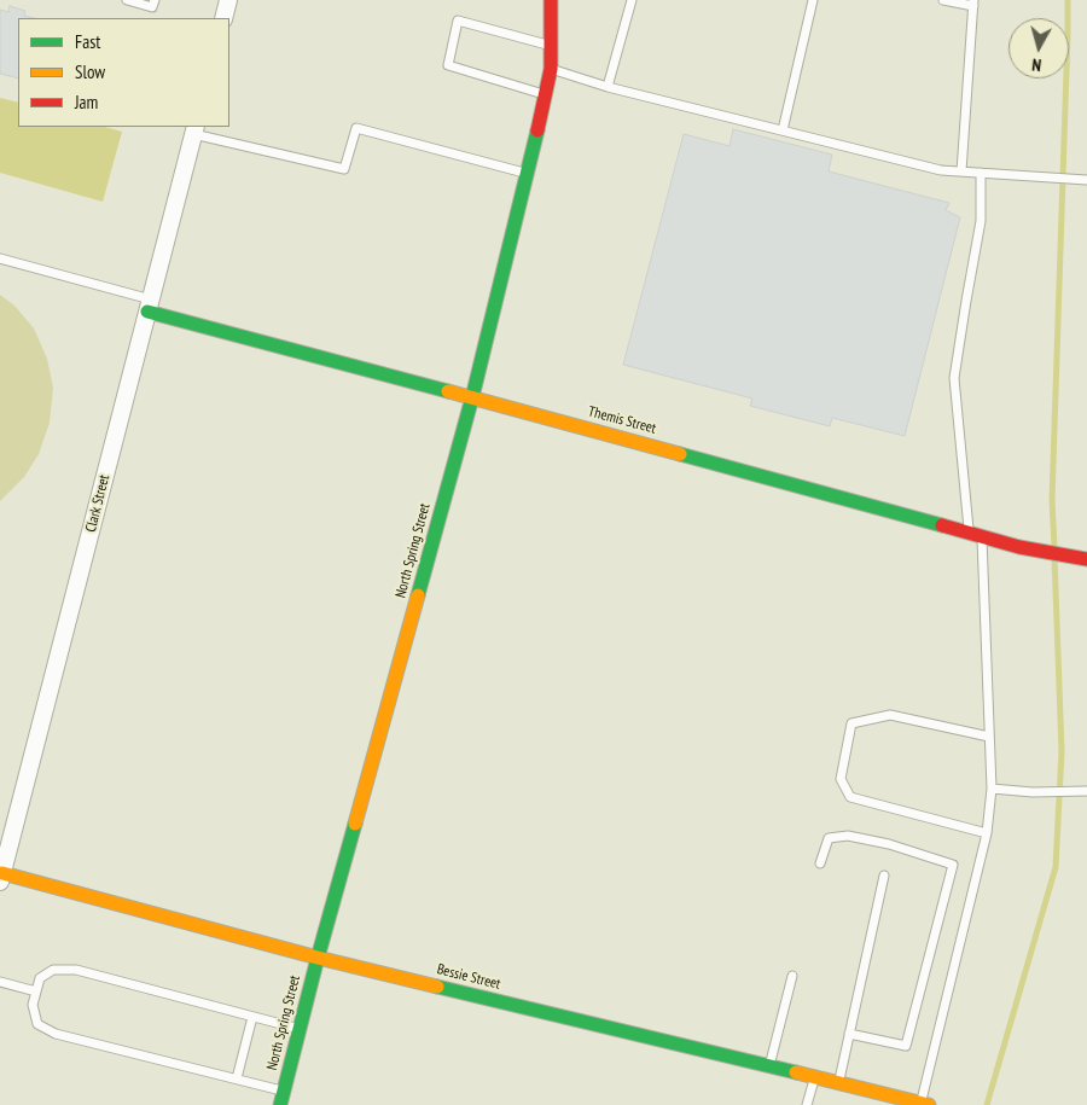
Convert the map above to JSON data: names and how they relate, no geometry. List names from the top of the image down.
{
  "streets": {
    "street": [
      "Themis Street",
      "Clark Street",
      "North Spring Street",
      "Bessie Street"
    ]
  },
  "crossings": [
    ["Themis Street", "Clark Street"],
    ["Themis Street", "North Spring Street"],
    ["Clark Street", "Bessie Street"],
    ["North Spring Street", "Bessie Street"]
  ],
  "legend": ["Fast", "Slow", "Jam"],
  "north": "bottom"
}
